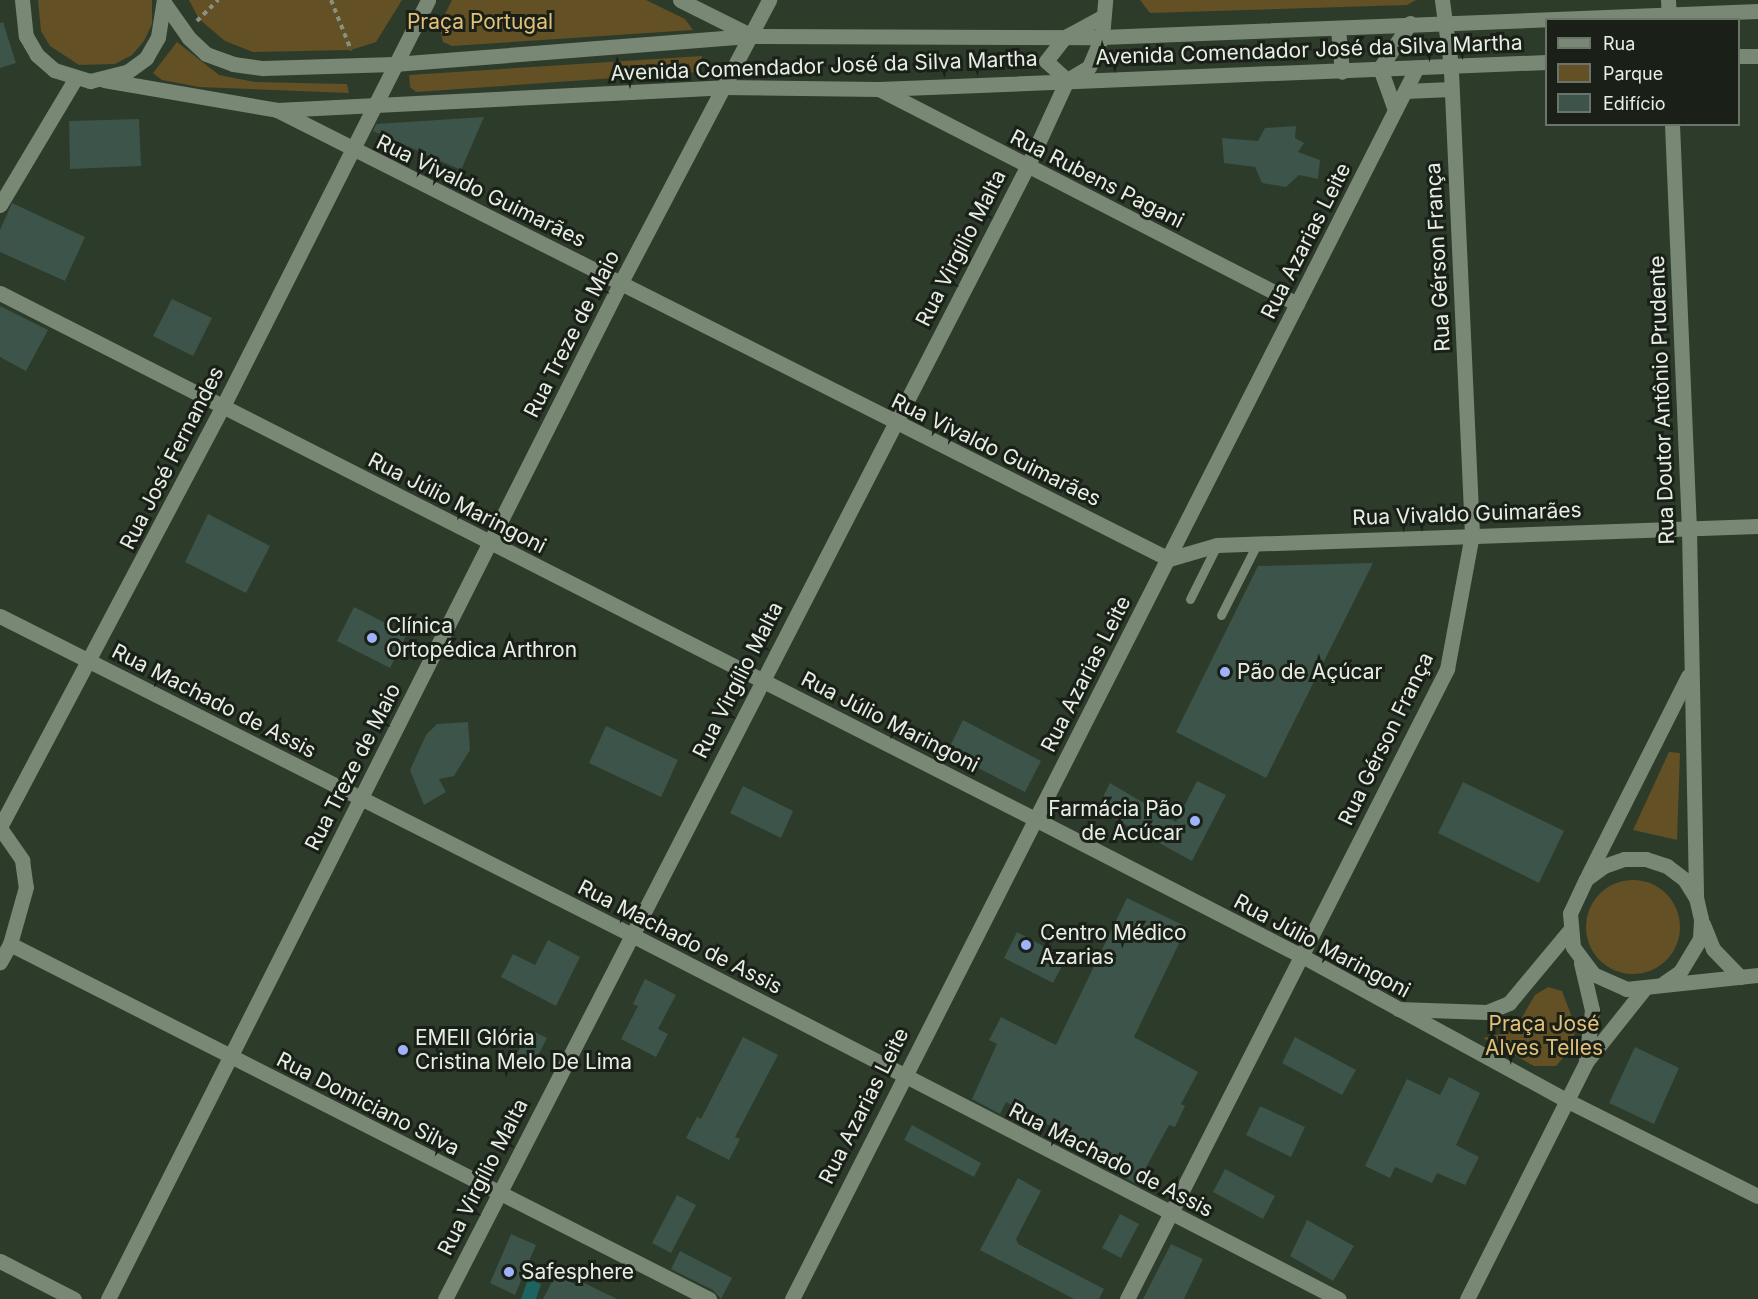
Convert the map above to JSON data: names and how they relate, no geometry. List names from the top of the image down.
{
  "streets": {
    "street": [
      "Avenida Comendador José da Silva Martha",
      "Rua Rubens Pagani",
      "Rua Vivaldo Guimarães",
      "Rua Azarias Leite",
      "Rua Virgílio Malta",
      "Rua Gérson França",
      "Rua Treze de Maio",
      "Rua Doutor Antônio Prudente",
      "Rua José Fernandes",
      "Rua Júlio Maringoni",
      "Rua Machado de Assis",
      "Rua Domiciano Silva"
    ]
  },
  "crossings": [
    ["Avenida Comendador José da Silva Martha", "Rua Rubens Pagani"],
    ["Avenida Comendador José da Silva Martha", "Rua Vivaldo Guimarães"],
    ["Avenida Comendador José da Silva Martha", "Rua Azarias Leite"],
    ["Avenida Comendador José da Silva Martha", "Rua Virgílio Malta"],
    ["Avenida Comendador José da Silva Martha", "Rua Gérson França"],
    ["Avenida Comendador José da Silva Martha", "Rua Treze de Maio"],
    ["Avenida Comendador José da Silva Martha", "Rua José Fernandes"],
    ["Rua Rubens Pagani", "Rua Azarias Leite"],
    ["Rua Rubens Pagani", "Rua Virgílio Malta"],
    ["Rua Vivaldo Guimarães", "Rua Azarias Leite"],
    ["Rua Vivaldo Guimarães", "Rua Virgílio Malta"],
    ["Rua Vivaldo Guimarães", "Rua Gérson França"],
    ["Rua Vivaldo Guimarães", "Rua Treze de Maio"],
    ["Rua Vivaldo Guimarães", "Rua Doutor Antônio Prudente"],
    ["Rua Vivaldo Guimarães", "Rua José Fernandes"],
    ["Rua Azarias Leite", "Rua Júlio Maringoni"],
    ["Rua Azarias Leite", "Rua Machado de Assis"],
    ["Rua Virgílio Malta", "Rua Júlio Maringoni"],
    ["Rua Virgílio Malta", "Rua Machado de Assis"],
    ["Rua Virgílio Malta", "Rua Domiciano Silva"],
    ["Rua Gérson França", "Rua Júlio Maringoni"],
    ["Rua Gérson França", "Rua Machado de Assis"],
    ["Rua Treze de Maio", "Rua Júlio Maringoni"],
    ["Rua Treze de Maio", "Rua Machado de Assis"],
    ["Rua Treze de Maio", "Rua Domiciano Silva"],
    ["Rua José Fernandes", "Rua Júlio Maringoni"],
    ["Rua José Fernandes", "Rua Machado de Assis"]
  ],
  "parks": ["Praça Portugal", "Praça José Alves Telles"],
  "places": [
    "Clínica Ortopédica Arthron",
    "Pão de Açúcar",
    "Farmácia Pão de Acúcar",
    "Centro Médico Azarias",
    "EMEII Glória Cristina Melo De Lima",
    "Safesphere"
  ],
  "legend": ["Rua", "Parque", "Edifício"]
}
